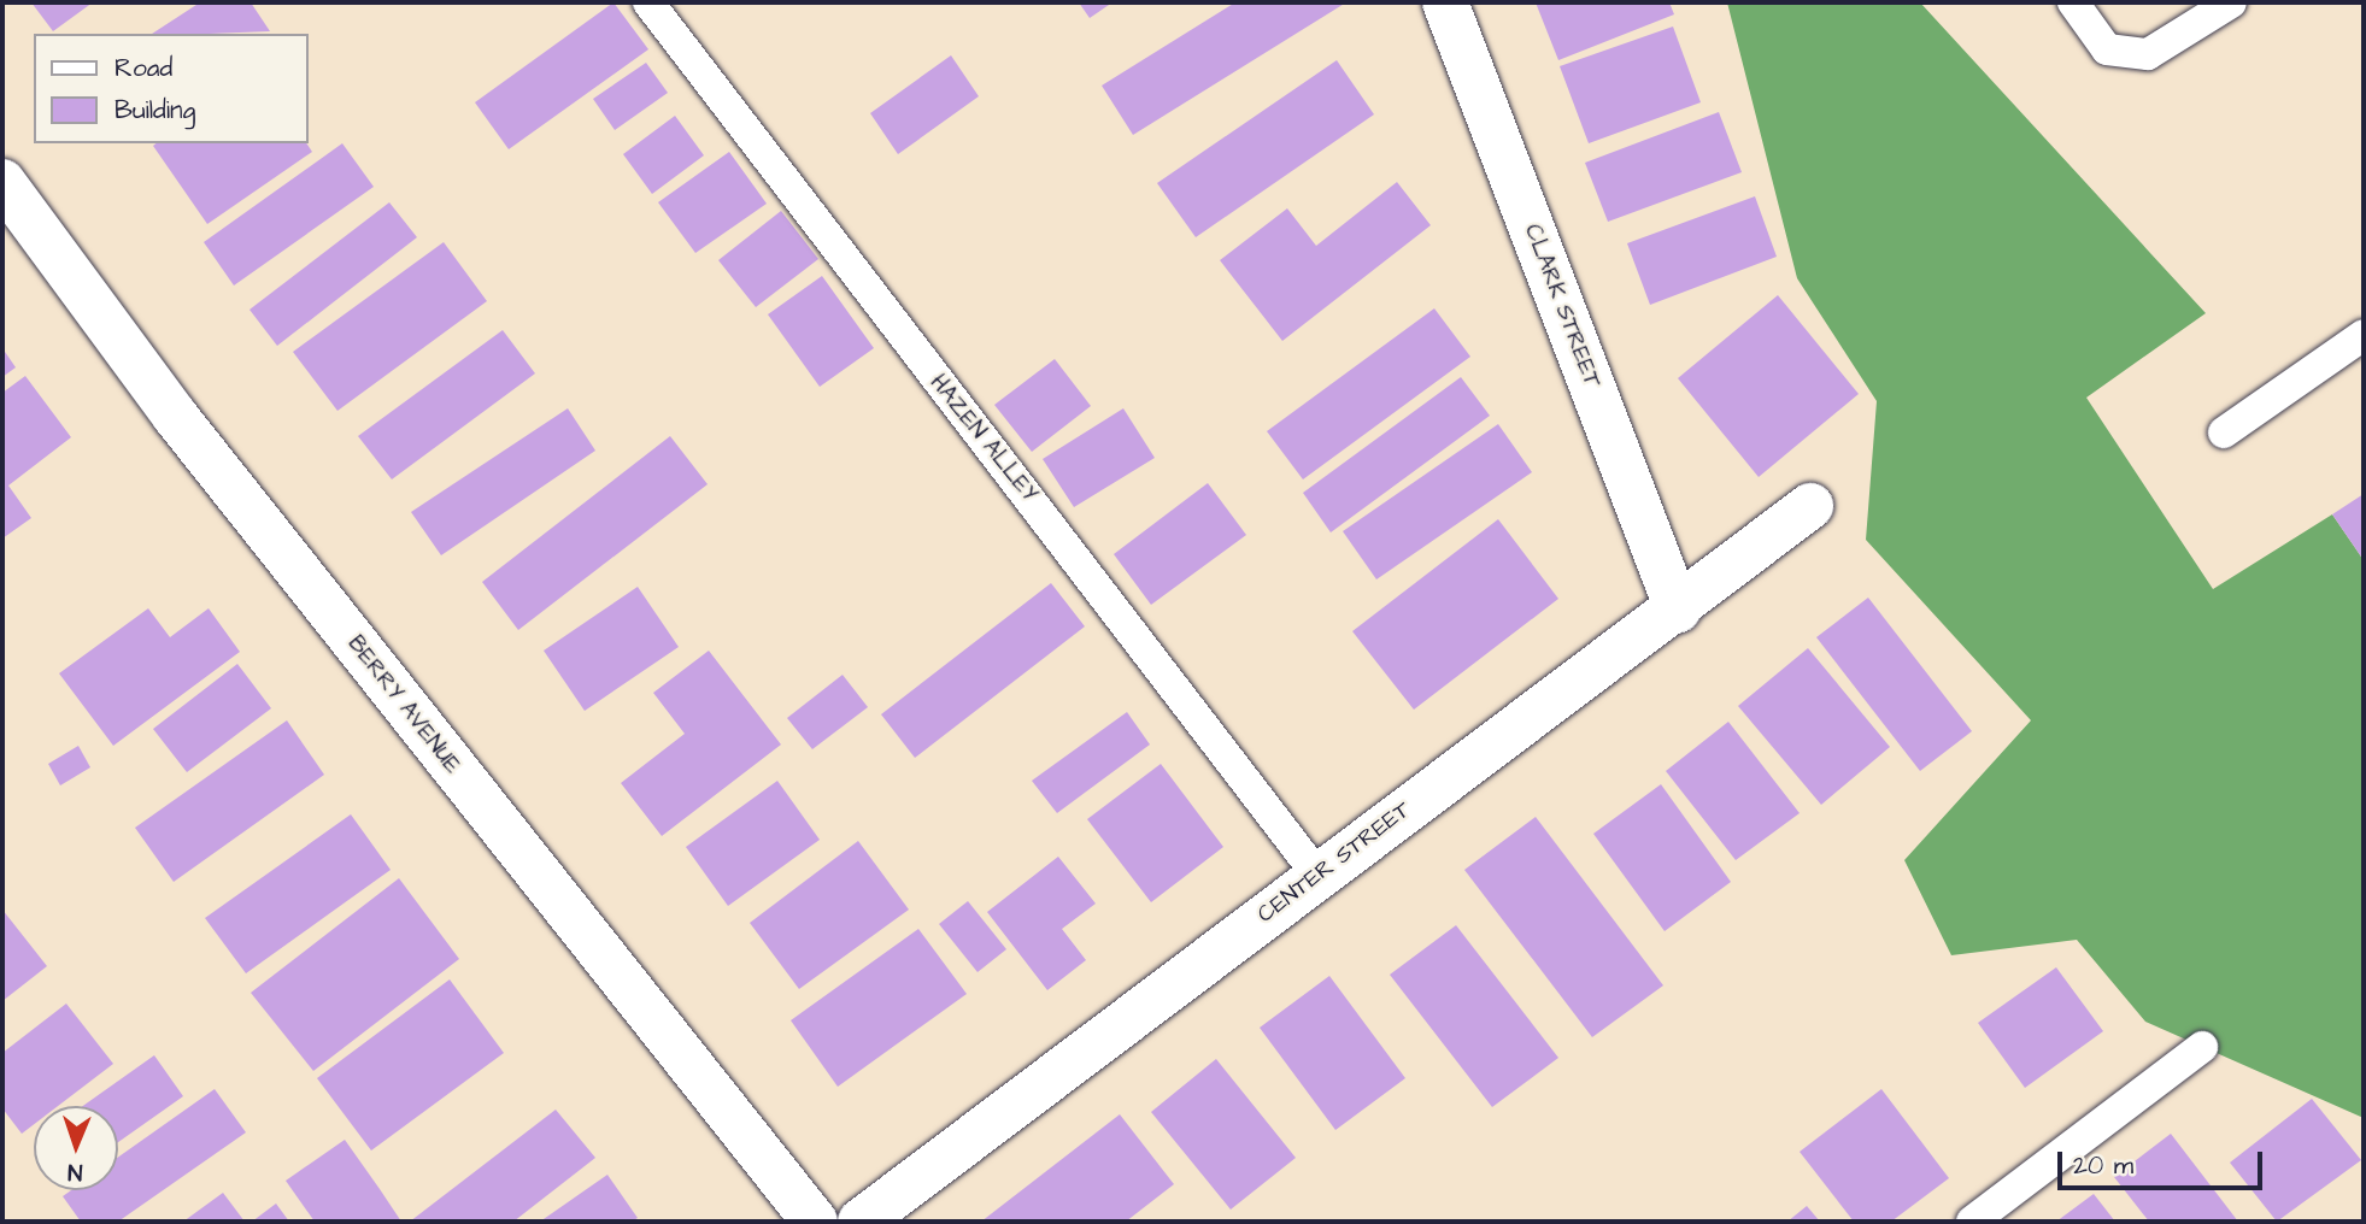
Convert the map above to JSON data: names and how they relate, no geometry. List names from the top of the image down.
{
  "streets": {
    "street": ["CLARK STREET", "BERRY AVENUE", "CENTER STREET"],
    "lane": ["HAZEN ALLEY"]
  },
  "crossings": [
    ["CLARK STREET", "CENTER STREET"],
    ["HAZEN ALLEY", "CENTER STREET"]
  ],
  "legend": ["Road", "Building"],
  "scale_bar": "20 m",
  "north": "bottom"
}
